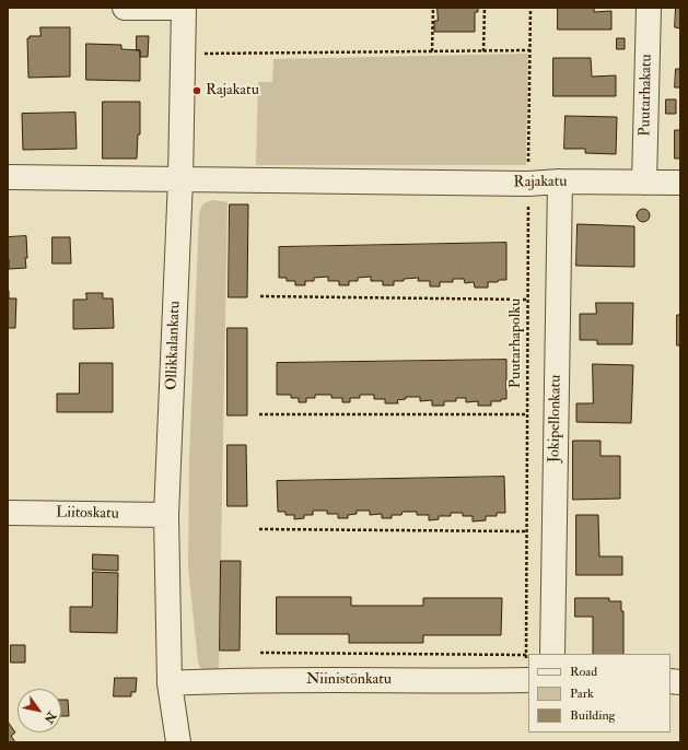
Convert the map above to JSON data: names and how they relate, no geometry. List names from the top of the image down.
{
  "streets": {
    "street": [
      "Puutarhakatu",
      "Rajakatu",
      "Ollikkalankatu",
      "Jokipellonkatu",
      "Liitoskatu",
      "Niinistönkatu"
    ],
    "path": ["Puutarhapolku"]
  },
  "crossings": [
    ["Puutarhakatu", "Rajakatu"],
    ["Rajakatu", "Puutarhapolku"],
    ["Rajakatu", "Ollikkalankatu"],
    ["Rajakatu", "Jokipellonkatu"],
    ["Puutarhapolku", "Niinistönkatu"],
    ["Ollikkalankatu", "Liitoskatu"],
    ["Ollikkalankatu", "Niinistönkatu"]
  ],
  "places": ["Rajakatu"],
  "legend": ["Road", "Park", "Building"],
  "north": "bottom right"
}
